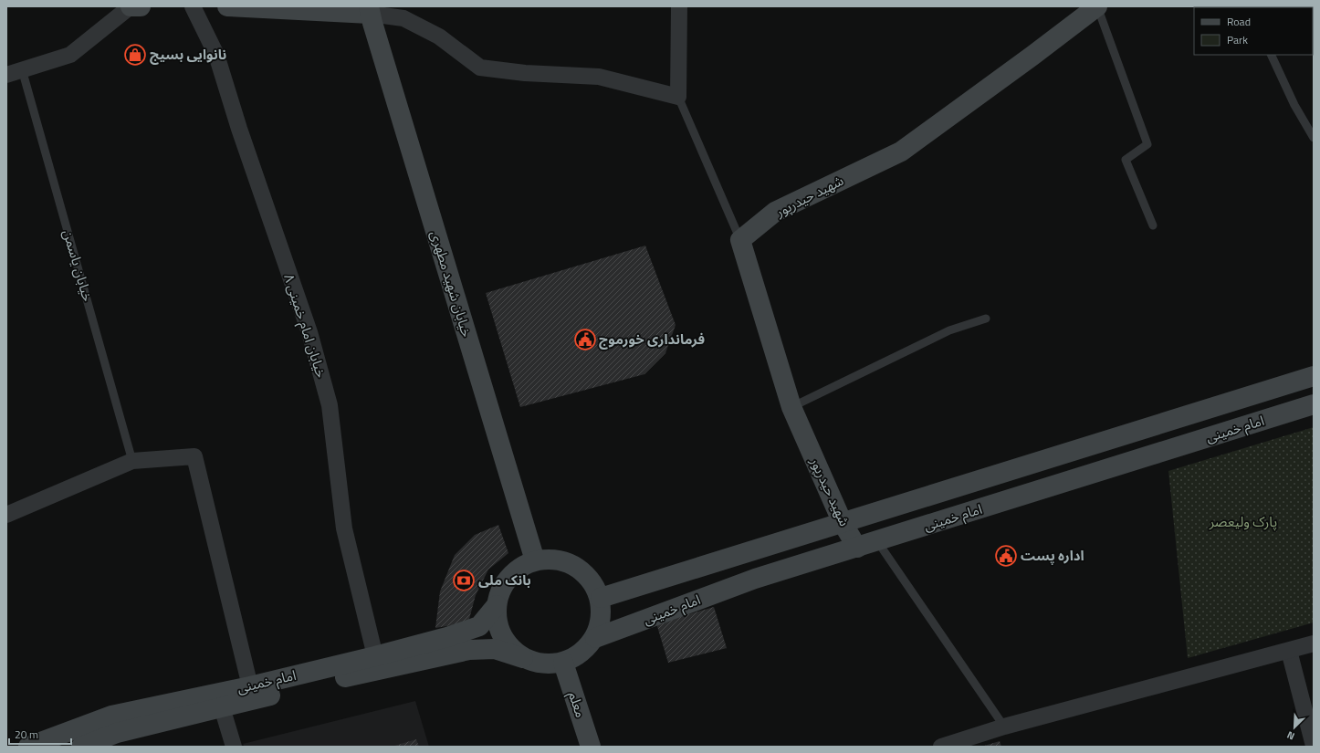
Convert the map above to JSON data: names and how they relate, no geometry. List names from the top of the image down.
{
  "streets": {
    "main road": [
      "شهید حیدرپور",
      "خیابان شهید مطهری",
      "امام خمینی",
      "معلم"
    ],
    "street": ["خیابان امام خمینی ۸"],
    "lane": ["خیابان یاسمن"]
  },
  "crossings": [
    ["شهید حیدرپور", "امام خمینی"],
    ["خیابان شهید مطهری", "امام خمینی"],
    ["خیابان شهید مطهری", "معلم"],
    ["خیابان امام خمینی ۸", "امام خمینی"],
    ["امام خمینی", "معلم"]
  ],
  "parks": ["پارک ولیعصر"],
  "places": {
    "shop": ["نانوایی بسیج"],
    "public building": ["فرمانداری خورموج", "اداره پست"],
    "bank": ["بانک ملی"]
  },
  "legend": ["Road", "Park"],
  "scale_bar": "20 m",
  "north": "bottom left"
}
